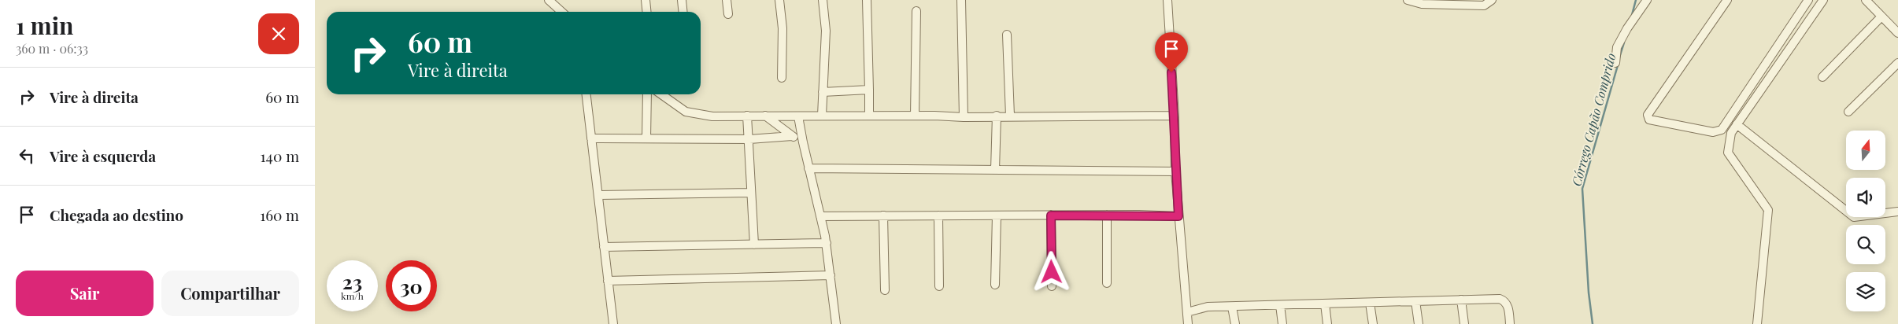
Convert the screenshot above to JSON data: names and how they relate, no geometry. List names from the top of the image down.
{
  "water": ["Córrego Capão Comprido"],
  "north": "top",
  "page": {
    "heading": ["1 min", "360 m · 06:33"],
    "turn": ["60 m", "Vire à direita"],
    "list": [
      {
        "name": "Vire à direita",
        "value": "60 m"
      },
      {
        "name": "Vire à esquerda",
        "value": "140 m"
      },
      {
        "name": "Chegada ao destino",
        "value": "160 m"
      }
    ],
    "speed": "23 km/h",
    "limit": "30",
    "buttons": ["Sair", "Compartilhar"]
  }
}
